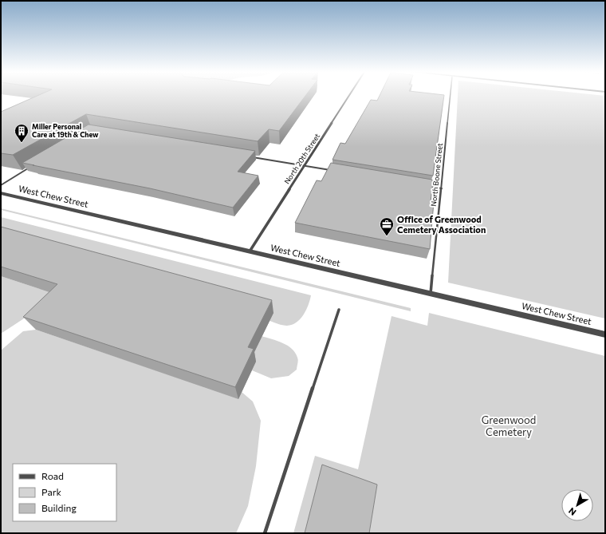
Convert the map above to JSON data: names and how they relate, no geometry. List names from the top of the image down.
{
  "streets": {
    "street": ["North 20th Street", "West Chew Street"],
    "lane": ["North Boone Street"]
  },
  "crossings": [
    ["North 20th Street", "West Chew Street"],
    ["North Boone Street", "West Chew Street"]
  ],
  "parks": ["Greenwood Cemetery"],
  "places": {
    "building": ["Miller Personal Care at 19th & Chew"],
    "office": ["Office of Greenwood Cemetery Association"]
  },
  "legend": ["Road", "Park", "Building"],
  "north": "bottom left"
}
